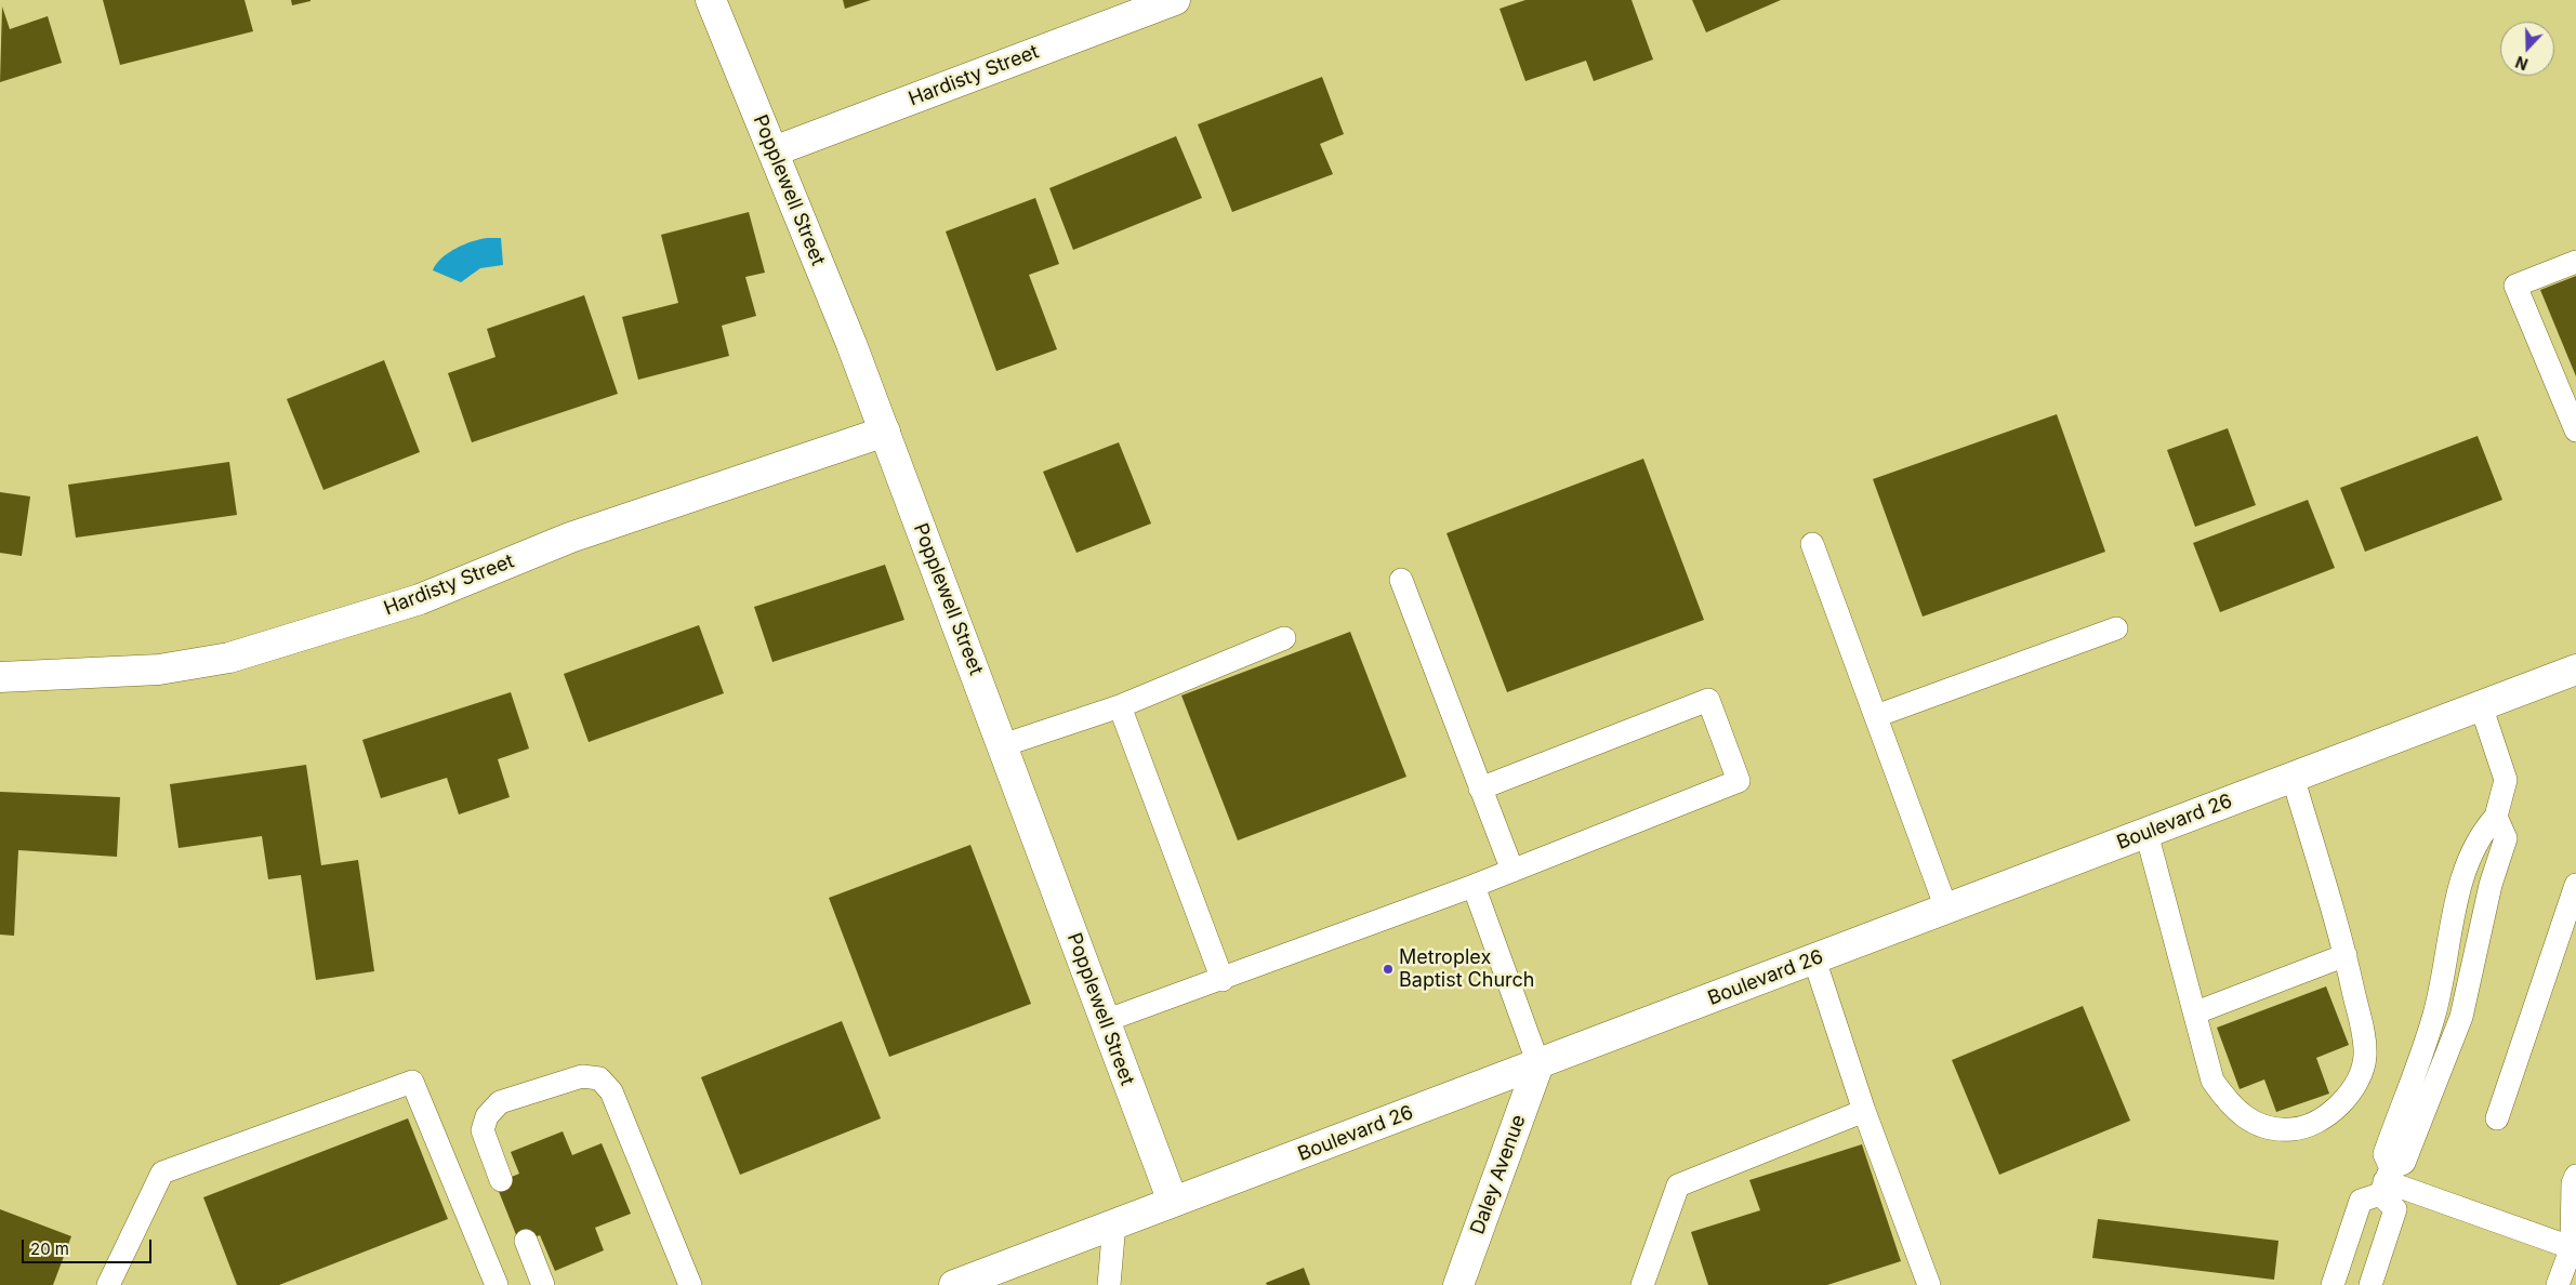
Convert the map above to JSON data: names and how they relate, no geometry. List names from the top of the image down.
{
  "streets": {
    "street": [
      "Hardisty Street",
      "Popplewell Street",
      "Boulevard 26",
      "Daley Avenue"
    ]
  },
  "crossings": [
    ["Hardisty Street", "Popplewell Street"],
    ["Popplewell Street", "Boulevard 26"],
    ["Boulevard 26", "Daley Avenue"]
  ],
  "places": ["Metroplex Baptist Church"],
  "scale_bar": "20 m",
  "north": "bottom"
}
